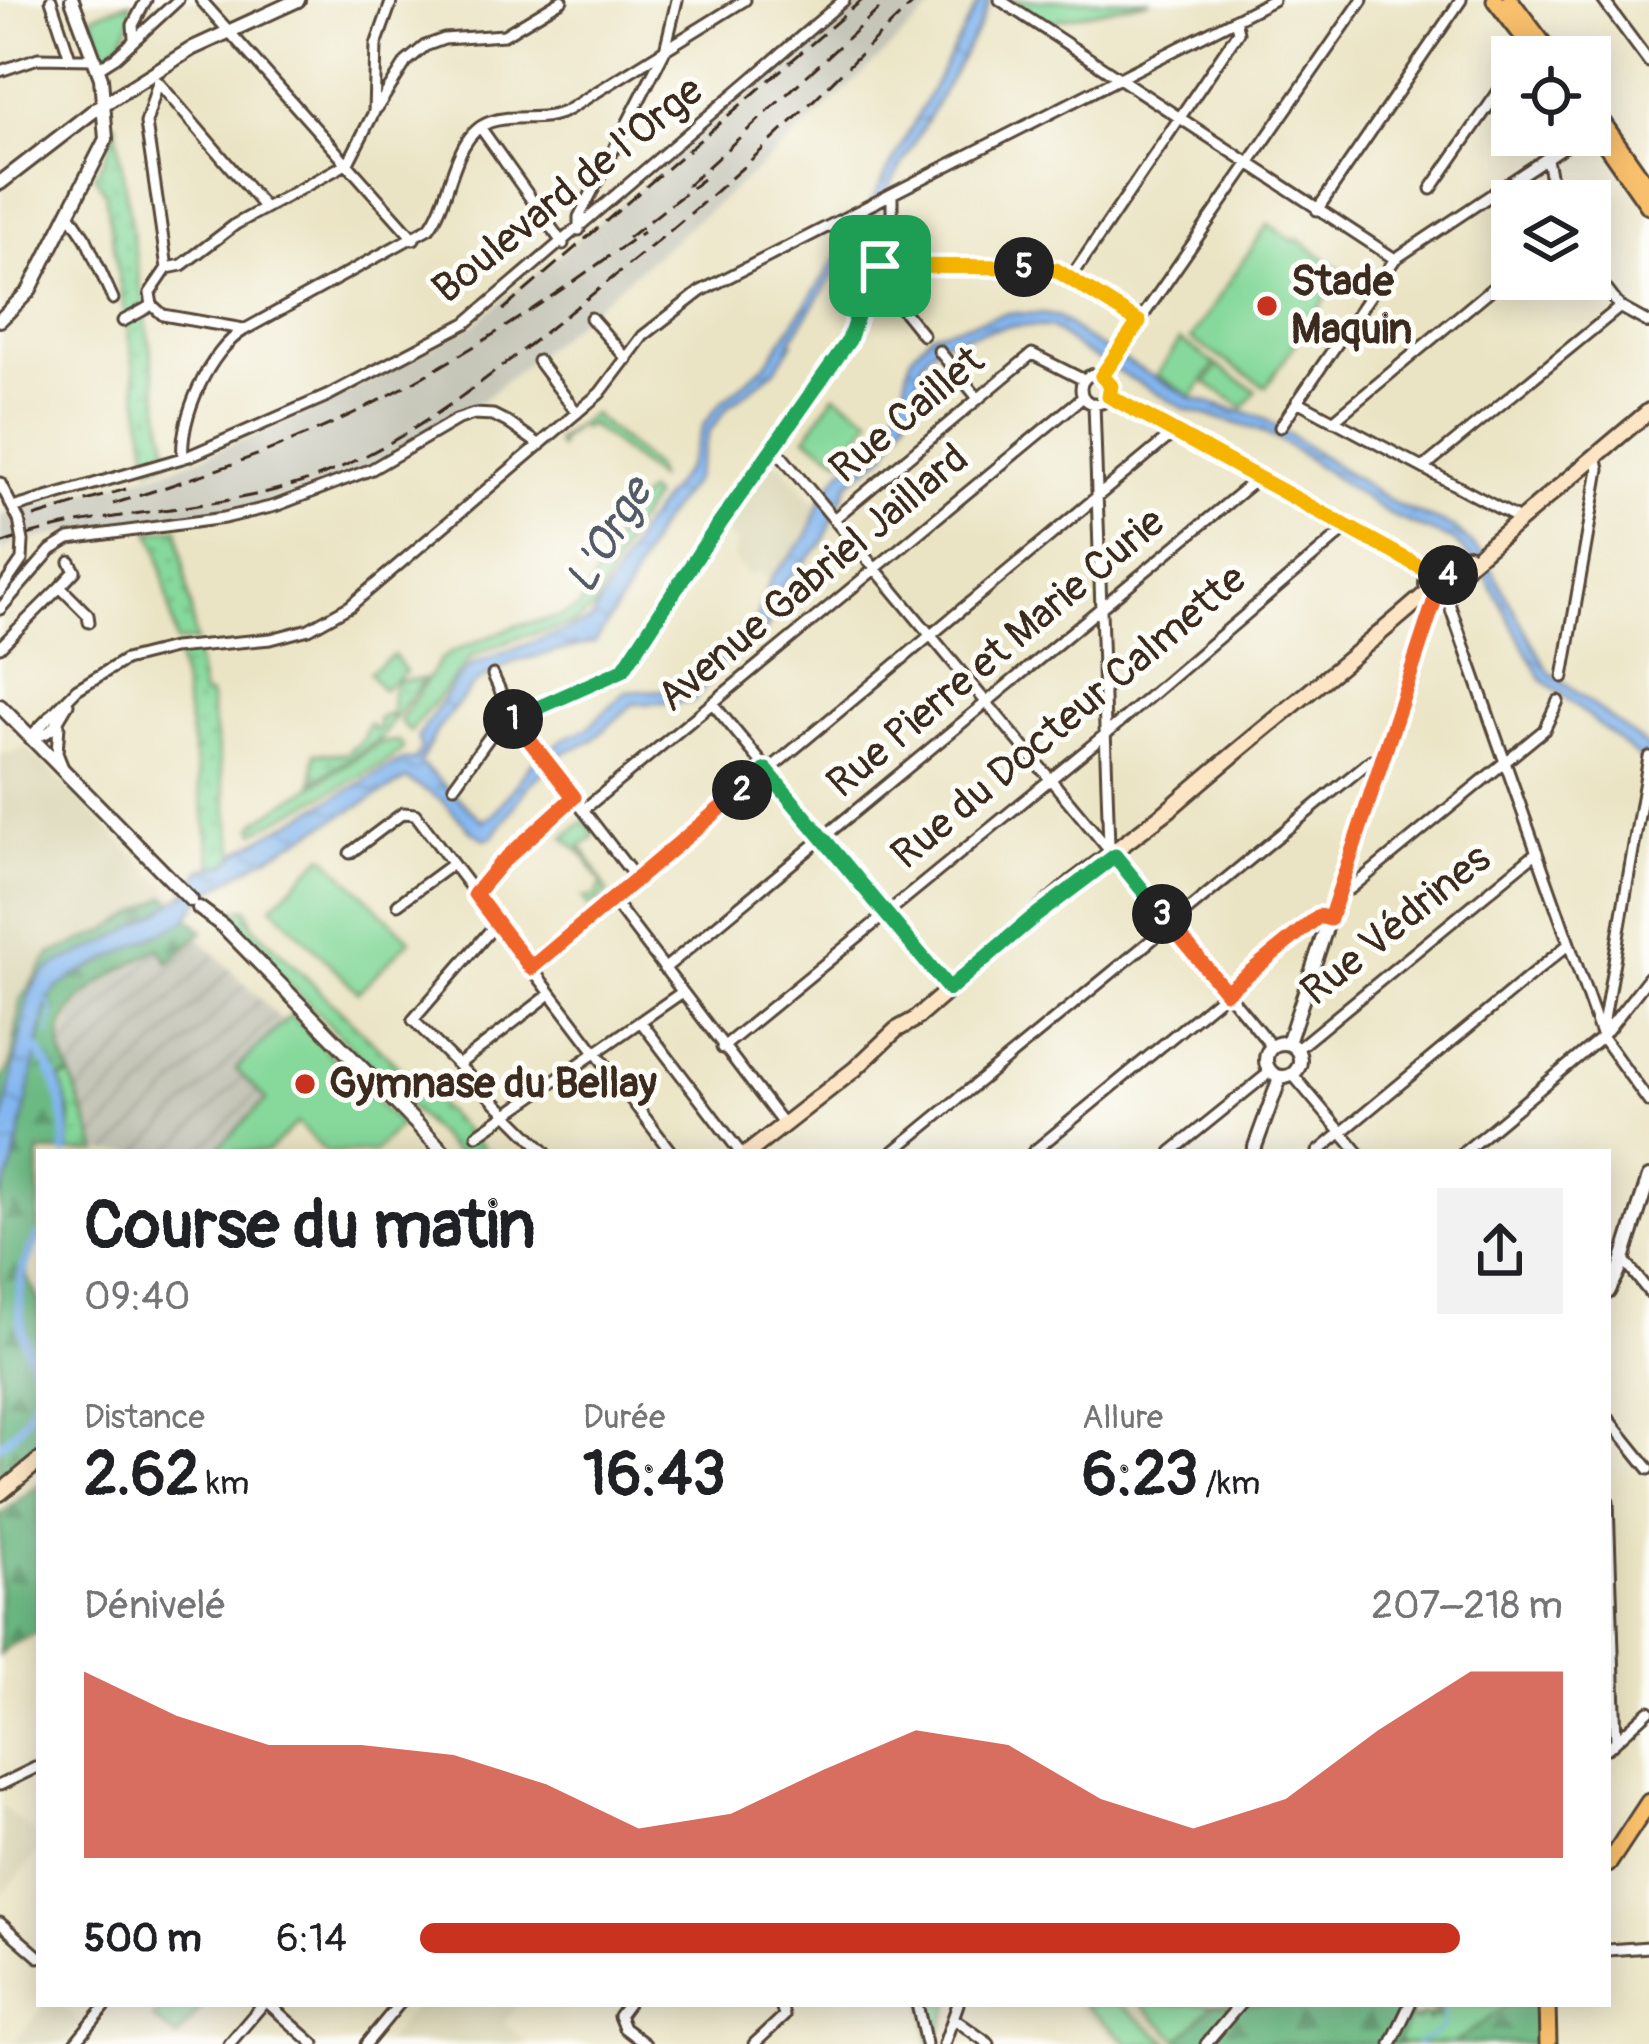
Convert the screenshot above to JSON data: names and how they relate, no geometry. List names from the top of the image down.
{
  "streets": {
    "street": [
      "Boulevard de l'Orge",
      "Rue Caillet",
      "Avenue Gabriel Jaillard",
      "Rue Pierre et Marie Curie",
      "Rue du Docteur Calmette",
      "Rue Védrines"
    ]
  },
  "water": ["L'Orge"],
  "places": ["Stade Maquin", "Gymnase du Bellay"],
  "page": {
    "pins": [
      "5",
      "4",
      "1",
      "2",
      "3"
    ],
    "heading": ["Course du matin", "09:40"],
    "stats": [
      ["Distance", "2.62 km"],
      ["Durée", "16:43"],
      ["Allure", "6:23 /km"]
    ],
    "chart": ["Dénivelé", "207–218 m"],
    "list": [
      {
        "name": "500 m",
        "note": "6:14"
      }
    ]
  }
}
